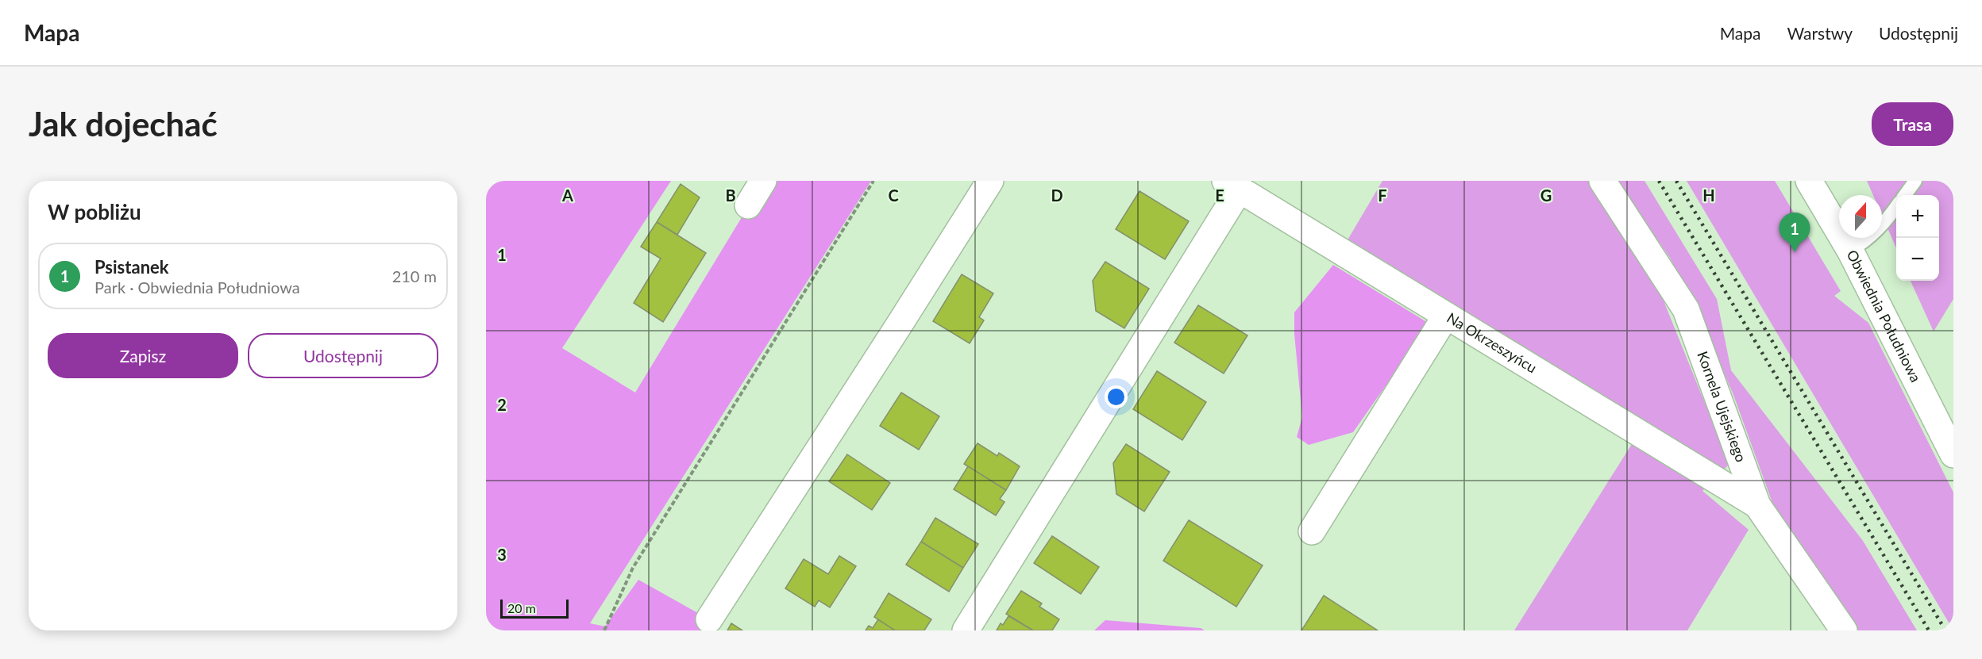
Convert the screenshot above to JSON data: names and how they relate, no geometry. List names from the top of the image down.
{
  "streets": {
    "street": ["Obwiednia Południowa", "Na Okrzeszyńcu", "Kornela Ujejskiego"]
  },
  "crossings": [
    ["Na Okrzeszyńcu", "Kornela Ujejskiego"]
  ],
  "scale_bar": "20 m",
  "north": "top",
  "page": {
    "header": "Mapa",
    "nav": ["Mapa", "Warstwy", "Udostępnij"],
    "buttons": [
      "Trasa",
      ["Zapisz", "Udostępnij"]
    ],
    "title": "Jak dojechać",
    "heading": "W pobliżu",
    "map_buttons": ["+", "−"],
    "pins": "1",
    "list": [
      {
        "mark": "1",
        "name": "Psistanek",
        "note": "Park · Obwiednia Południowa",
        "value": "210 m"
      }
    ],
    "scale": "20 m"
  },
  "grid": {
    "columns": [
      "A",
      "B",
      "C",
      "D",
      "E",
      "F",
      "G",
      "H"
    ],
    "rows": ["1", "2", "3"]
  }
}
